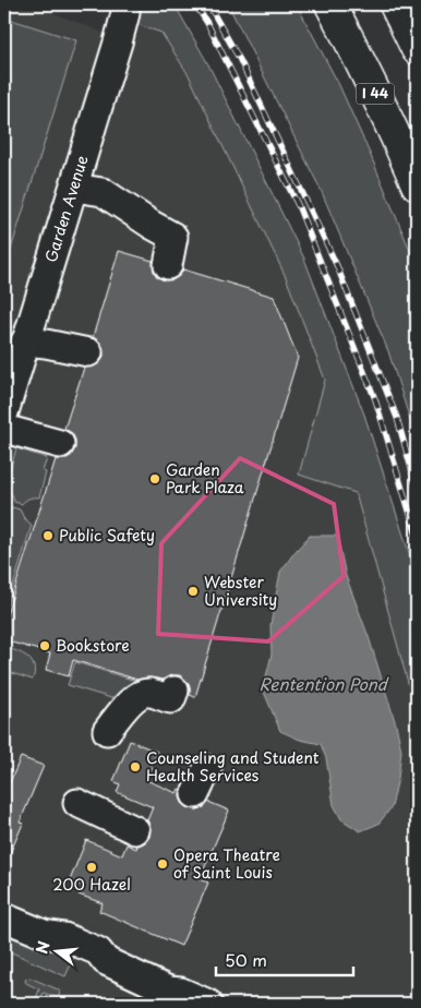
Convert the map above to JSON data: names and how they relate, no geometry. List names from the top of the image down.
{
  "streets": {
    "highway": ["I 44"],
    "street": ["Garden Avenue"]
  },
  "water": ["Rentention Pond"],
  "places": [
    "Garden Park Plaza",
    "Public Safety",
    "Webster University",
    "Bookstore",
    "Counseling and Student Health Services",
    "Opera Theatre of Saint Louis",
    "200 Hazel"
  ],
  "scale_bar": "50 m",
  "north": "left"
}
